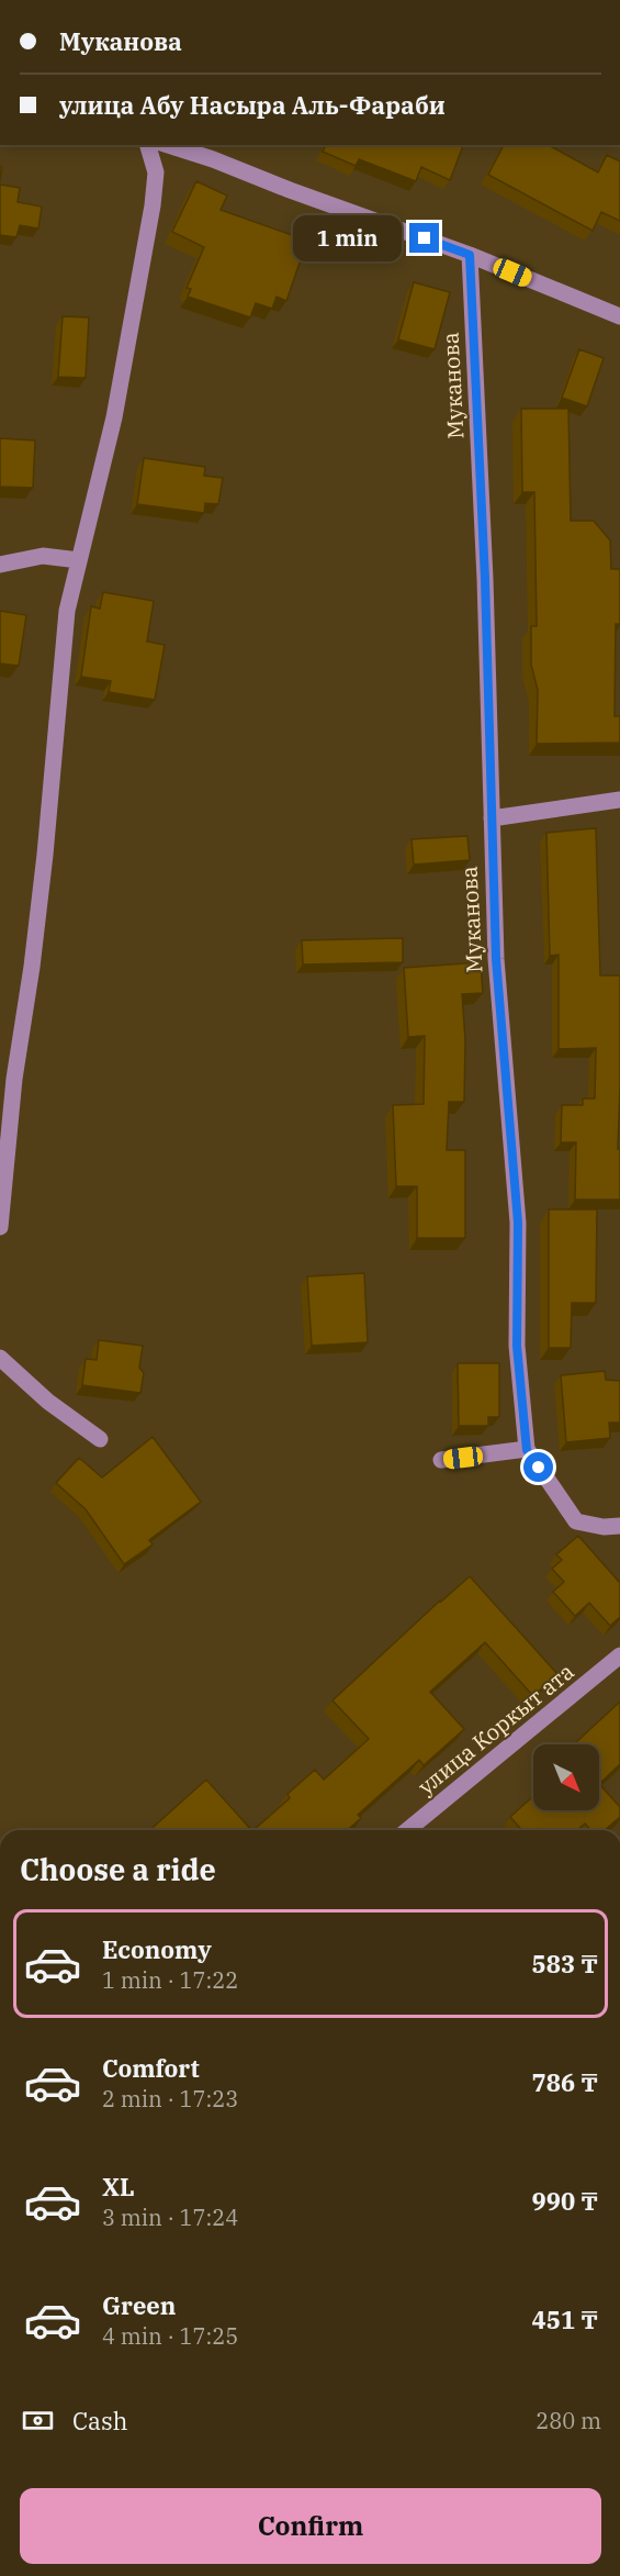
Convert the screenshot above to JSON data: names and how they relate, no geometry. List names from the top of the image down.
{
  "streets": {
    "street": ["Муканова", "улица Коркыт ата"]
  },
  "north": "bottom right",
  "page": {
    "banner": ["Муканова", "улица Абу Насыра Аль-Фараби"],
    "bubble": "1 min",
    "heading": "Choose a ride",
    "list": [
      {
        "name": "Economy",
        "note": "1 min · 17:22",
        "value": "583 ₸"
      },
      {
        "name": "Comfort",
        "note": "2 min · 17:23",
        "value": "786 ₸"
      },
      {
        "name": "XL",
        "note": "3 min · 17:24",
        "value": "990 ₸"
      },
      {
        "name": "Green",
        "note": "4 min · 17:25",
        "value": "451 ₸"
      }
    ],
    "pay": ["Cash", "280 m"],
    "buttons": "Confirm"
  }
}
